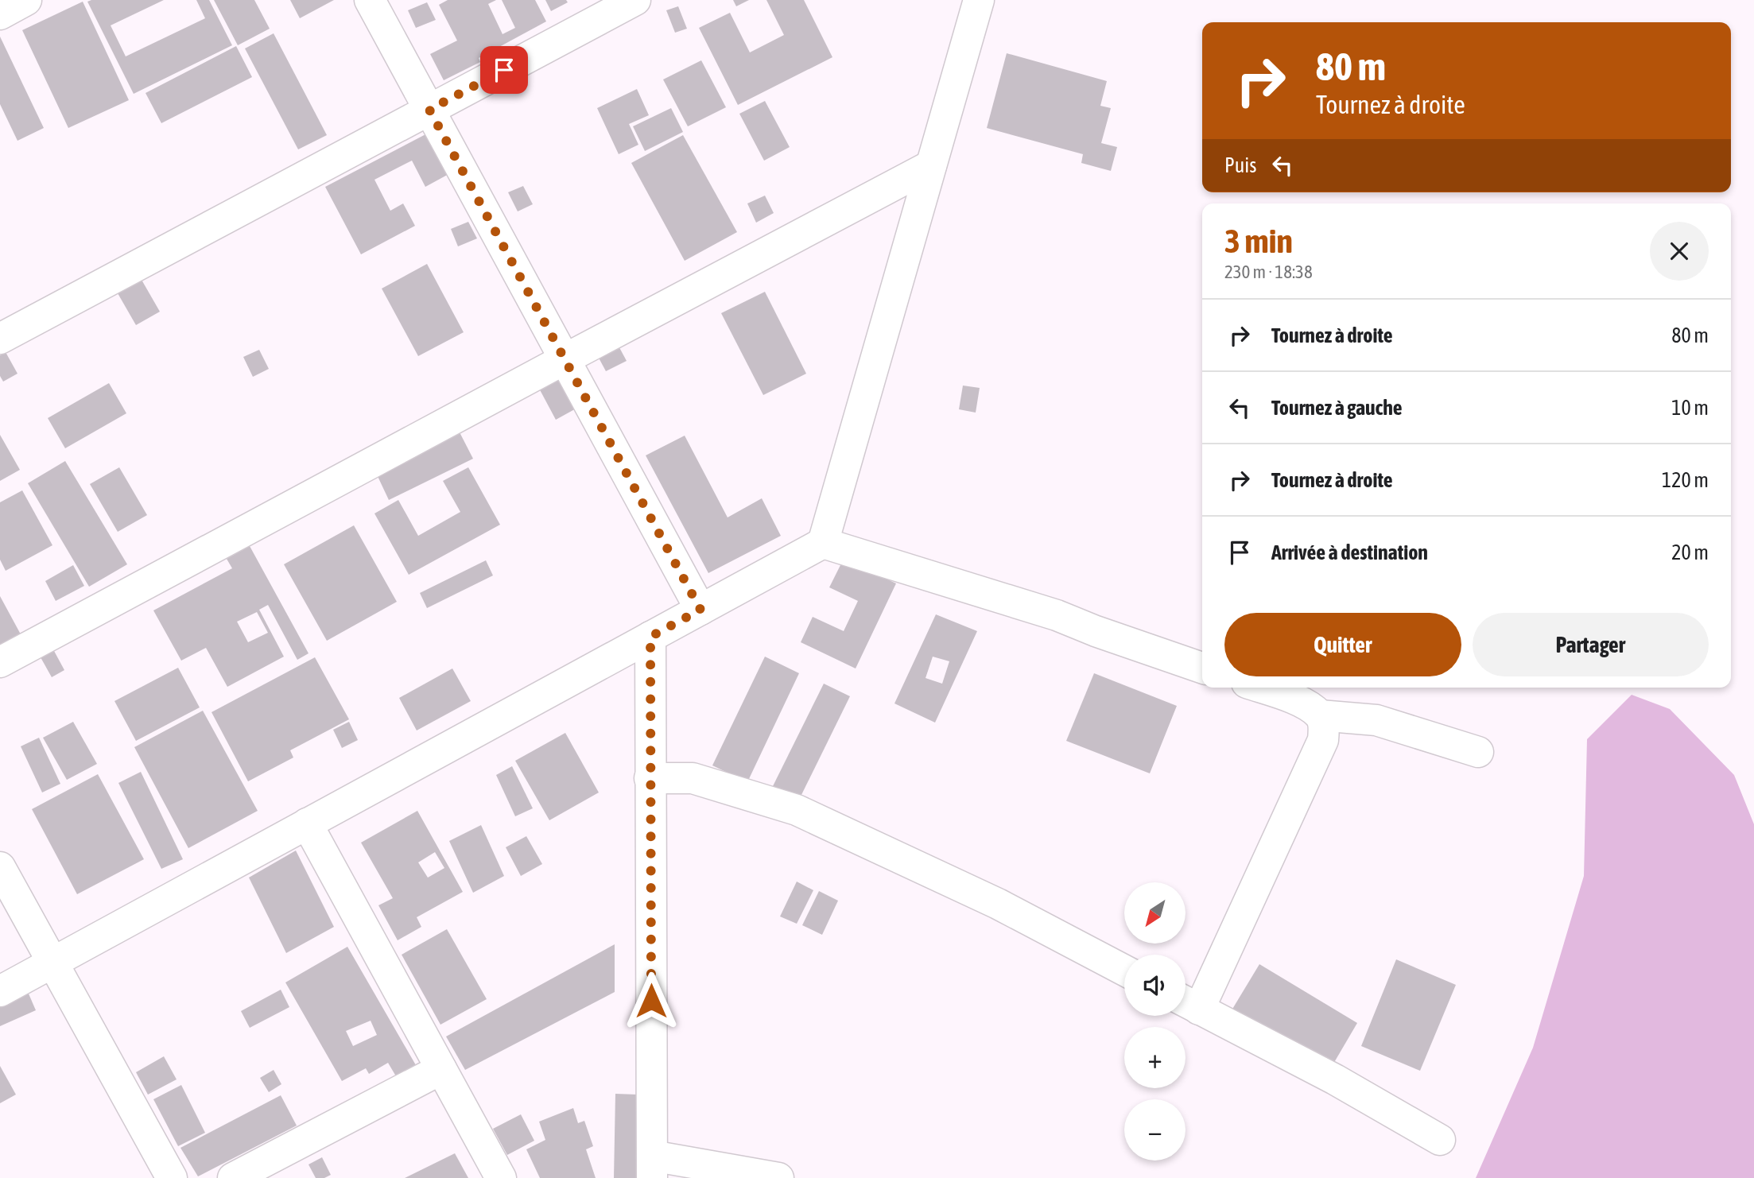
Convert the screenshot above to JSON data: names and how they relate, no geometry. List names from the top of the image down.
{
  "north": "bottom left",
  "page": {
    "turn": ["80 m", "Tournez à droite"],
    "then": "Puis",
    "heading": ["3 min", "230 m · 18:38"],
    "list": [
      {
        "name": "Tournez à droite",
        "value": "80 m"
      },
      {
        "name": "Tournez à gauche",
        "value": "10 m"
      },
      {
        "name": "Tournez à droite",
        "value": "120 m"
      },
      {
        "name": "Arrivée à destination",
        "value": "20 m"
      }
    ],
    "buttons": ["Quitter", "Partager"],
    "map_buttons": ["+", "−"]
  }
}
